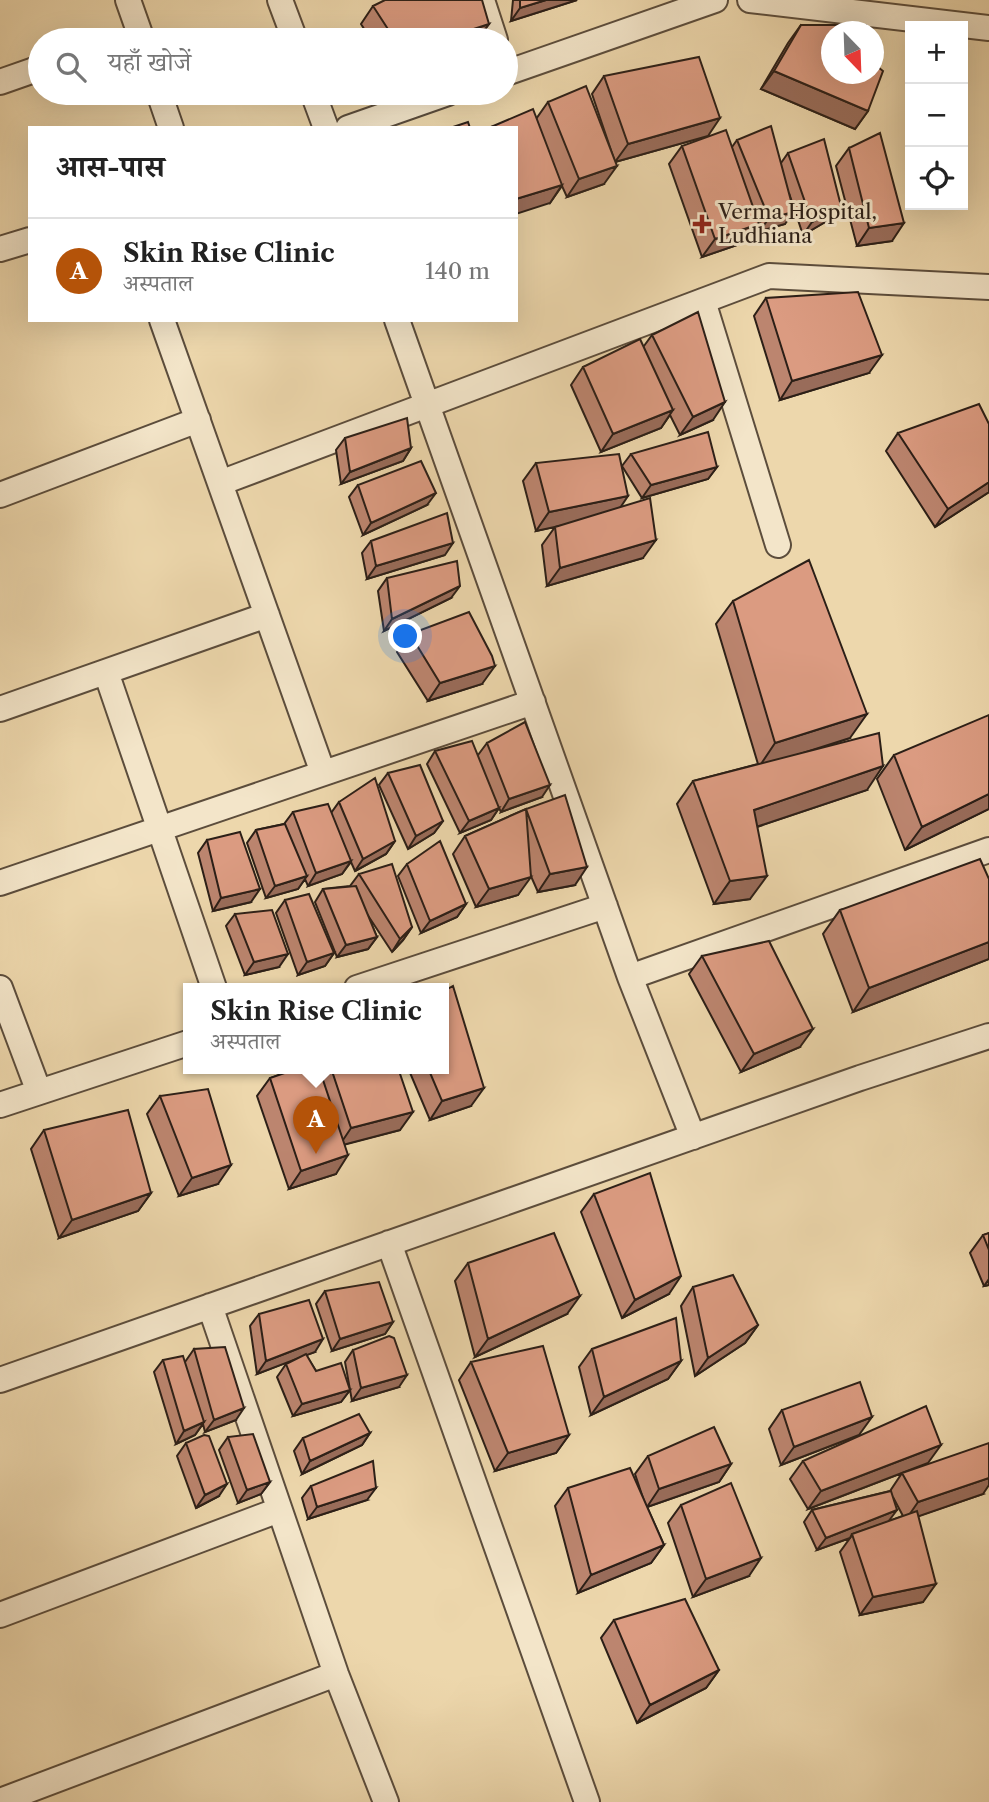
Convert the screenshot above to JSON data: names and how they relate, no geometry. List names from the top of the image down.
{
  "places": {
    "health": ["Verma Hospital, Ludhiana"]
  },
  "north": "bottom right",
  "page": {
    "map_buttons": ["+", "−"],
    "search": "यहाँ खोजें",
    "heading": "आस-पास",
    "list": [
      {
        "mark": "A",
        "name": "Skin Rise Clinic",
        "note": "अस्पताल",
        "value": "140 m"
      }
    ],
    "popup": ["Skin Rise Clinic", "अस्पताल"],
    "pins": "A"
  }
}
